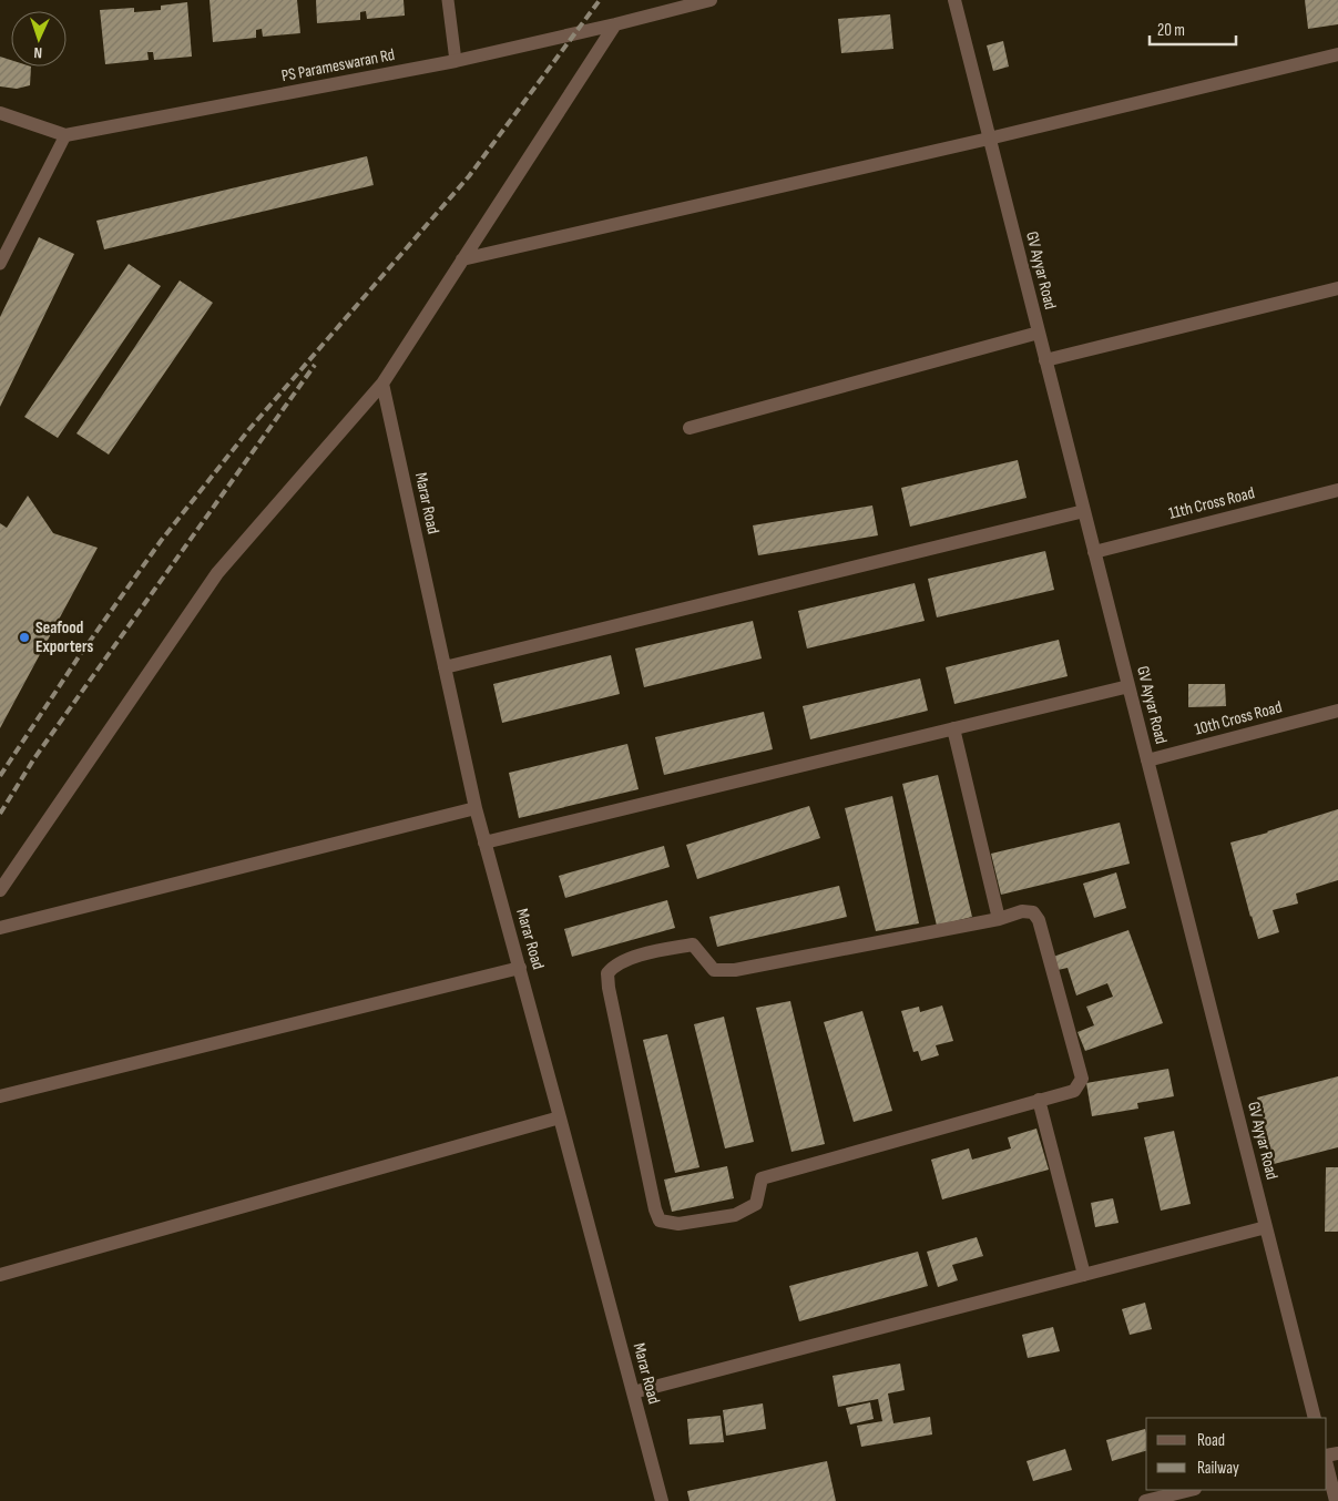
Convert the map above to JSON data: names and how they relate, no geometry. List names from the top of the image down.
{
  "streets": {
    "street": [
      "PS Parameswaran Rd",
      "GV Ayyar Road",
      "Marar Road",
      "11th Cross Road",
      "10th Cross Road"
    ]
  },
  "crossings": [
    ["GV Ayyar Road", "11th Cross Road"],
    ["GV Ayyar Road", "10th Cross Road"]
  ],
  "places": ["Seafood Exporters"],
  "legend": ["Road", "Railway"],
  "scale_bar": "20 m",
  "north": "bottom"
}
